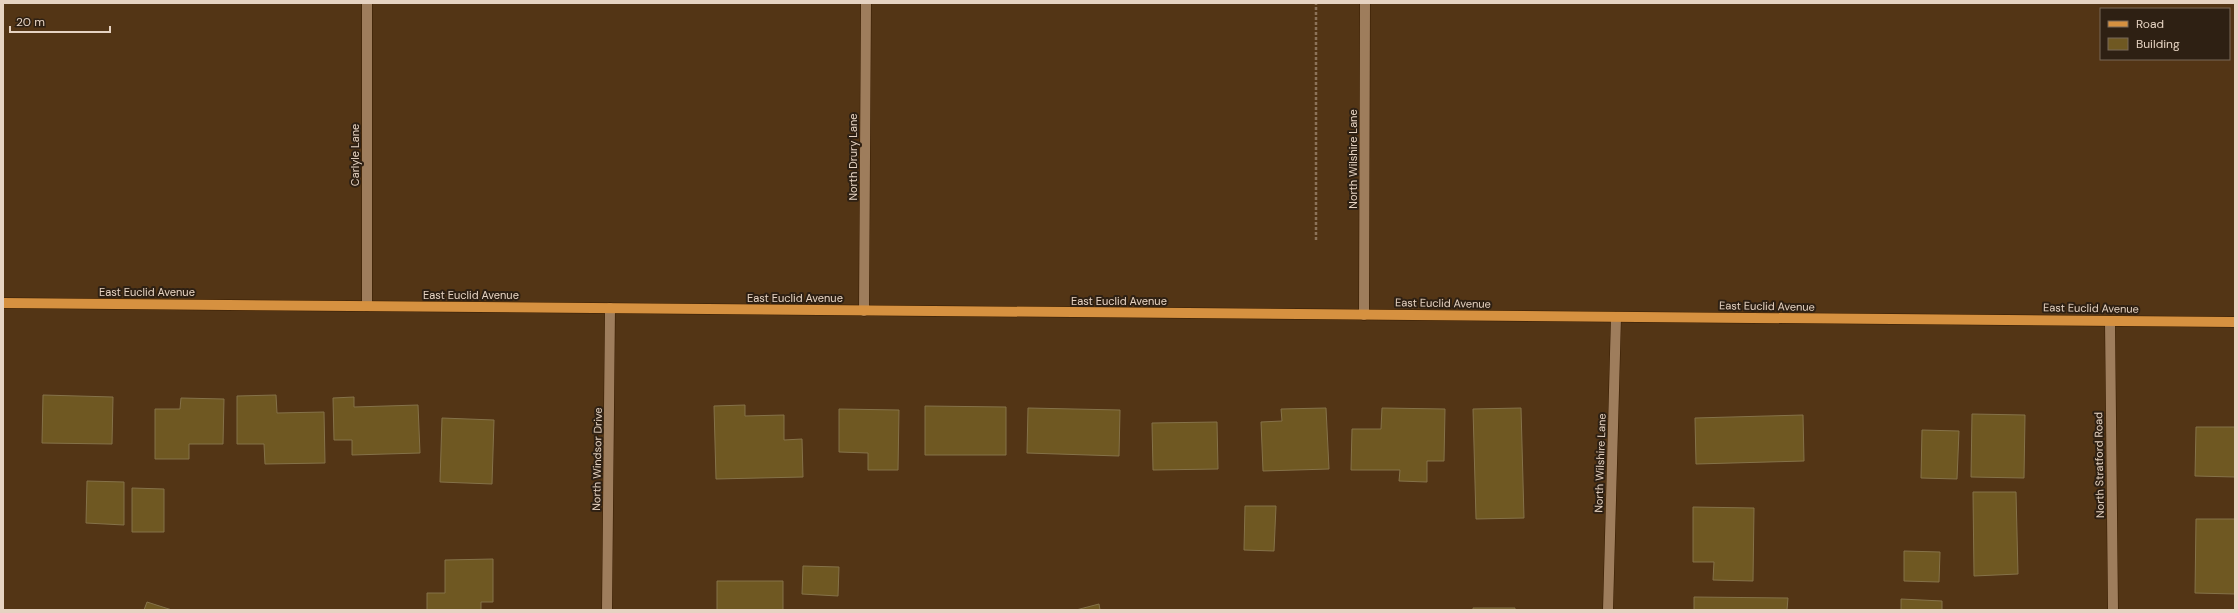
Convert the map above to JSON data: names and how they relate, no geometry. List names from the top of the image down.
{
  "streets": {
    "main road": ["East Euclid Avenue"],
    "street": [
      "Carlyle Lane",
      "North Drury Lane",
      "North Wilshire Lane",
      "North Windsor Drive",
      "North Stratford Road"
    ]
  },
  "crossings": [
    ["Carlyle Lane", "East Euclid Avenue"],
    ["North Drury Lane", "East Euclid Avenue"],
    ["North Wilshire Lane", "East Euclid Avenue"],
    ["East Euclid Avenue", "North Windsor Drive"],
    ["East Euclid Avenue", "North Stratford Road"]
  ],
  "legend": ["Road", "Building"],
  "scale_bar": "20 m"
}
